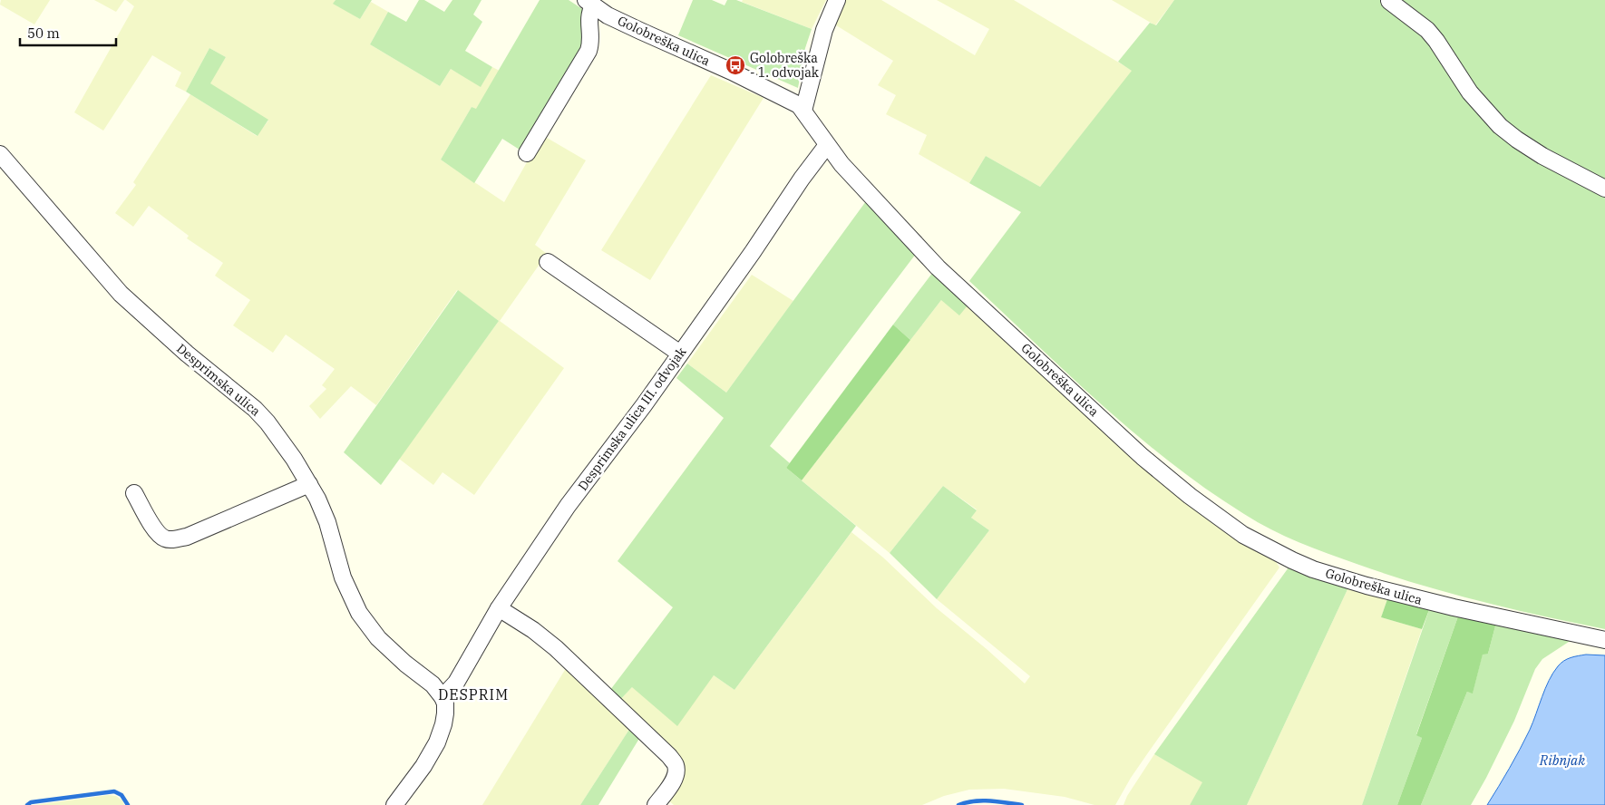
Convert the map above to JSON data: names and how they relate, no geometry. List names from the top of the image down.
{
  "streets": {
    "street": ["Golobreška ulica", "Desprimska ulica", "Desprimska ulica III. odvojak"]
  },
  "crossings": [
    ["Golobreška ulica", "Desprimska ulica III. odvojak"],
    ["Desprimska ulica", "Desprimska ulica III. odvojak"]
  ],
  "districts": ["DESPRIM"],
  "water": ["Ribnjak"],
  "places": {
    "bus stop": ["Golobreška - 1. odvojak"]
  },
  "scale_bar": "50 m"
}
